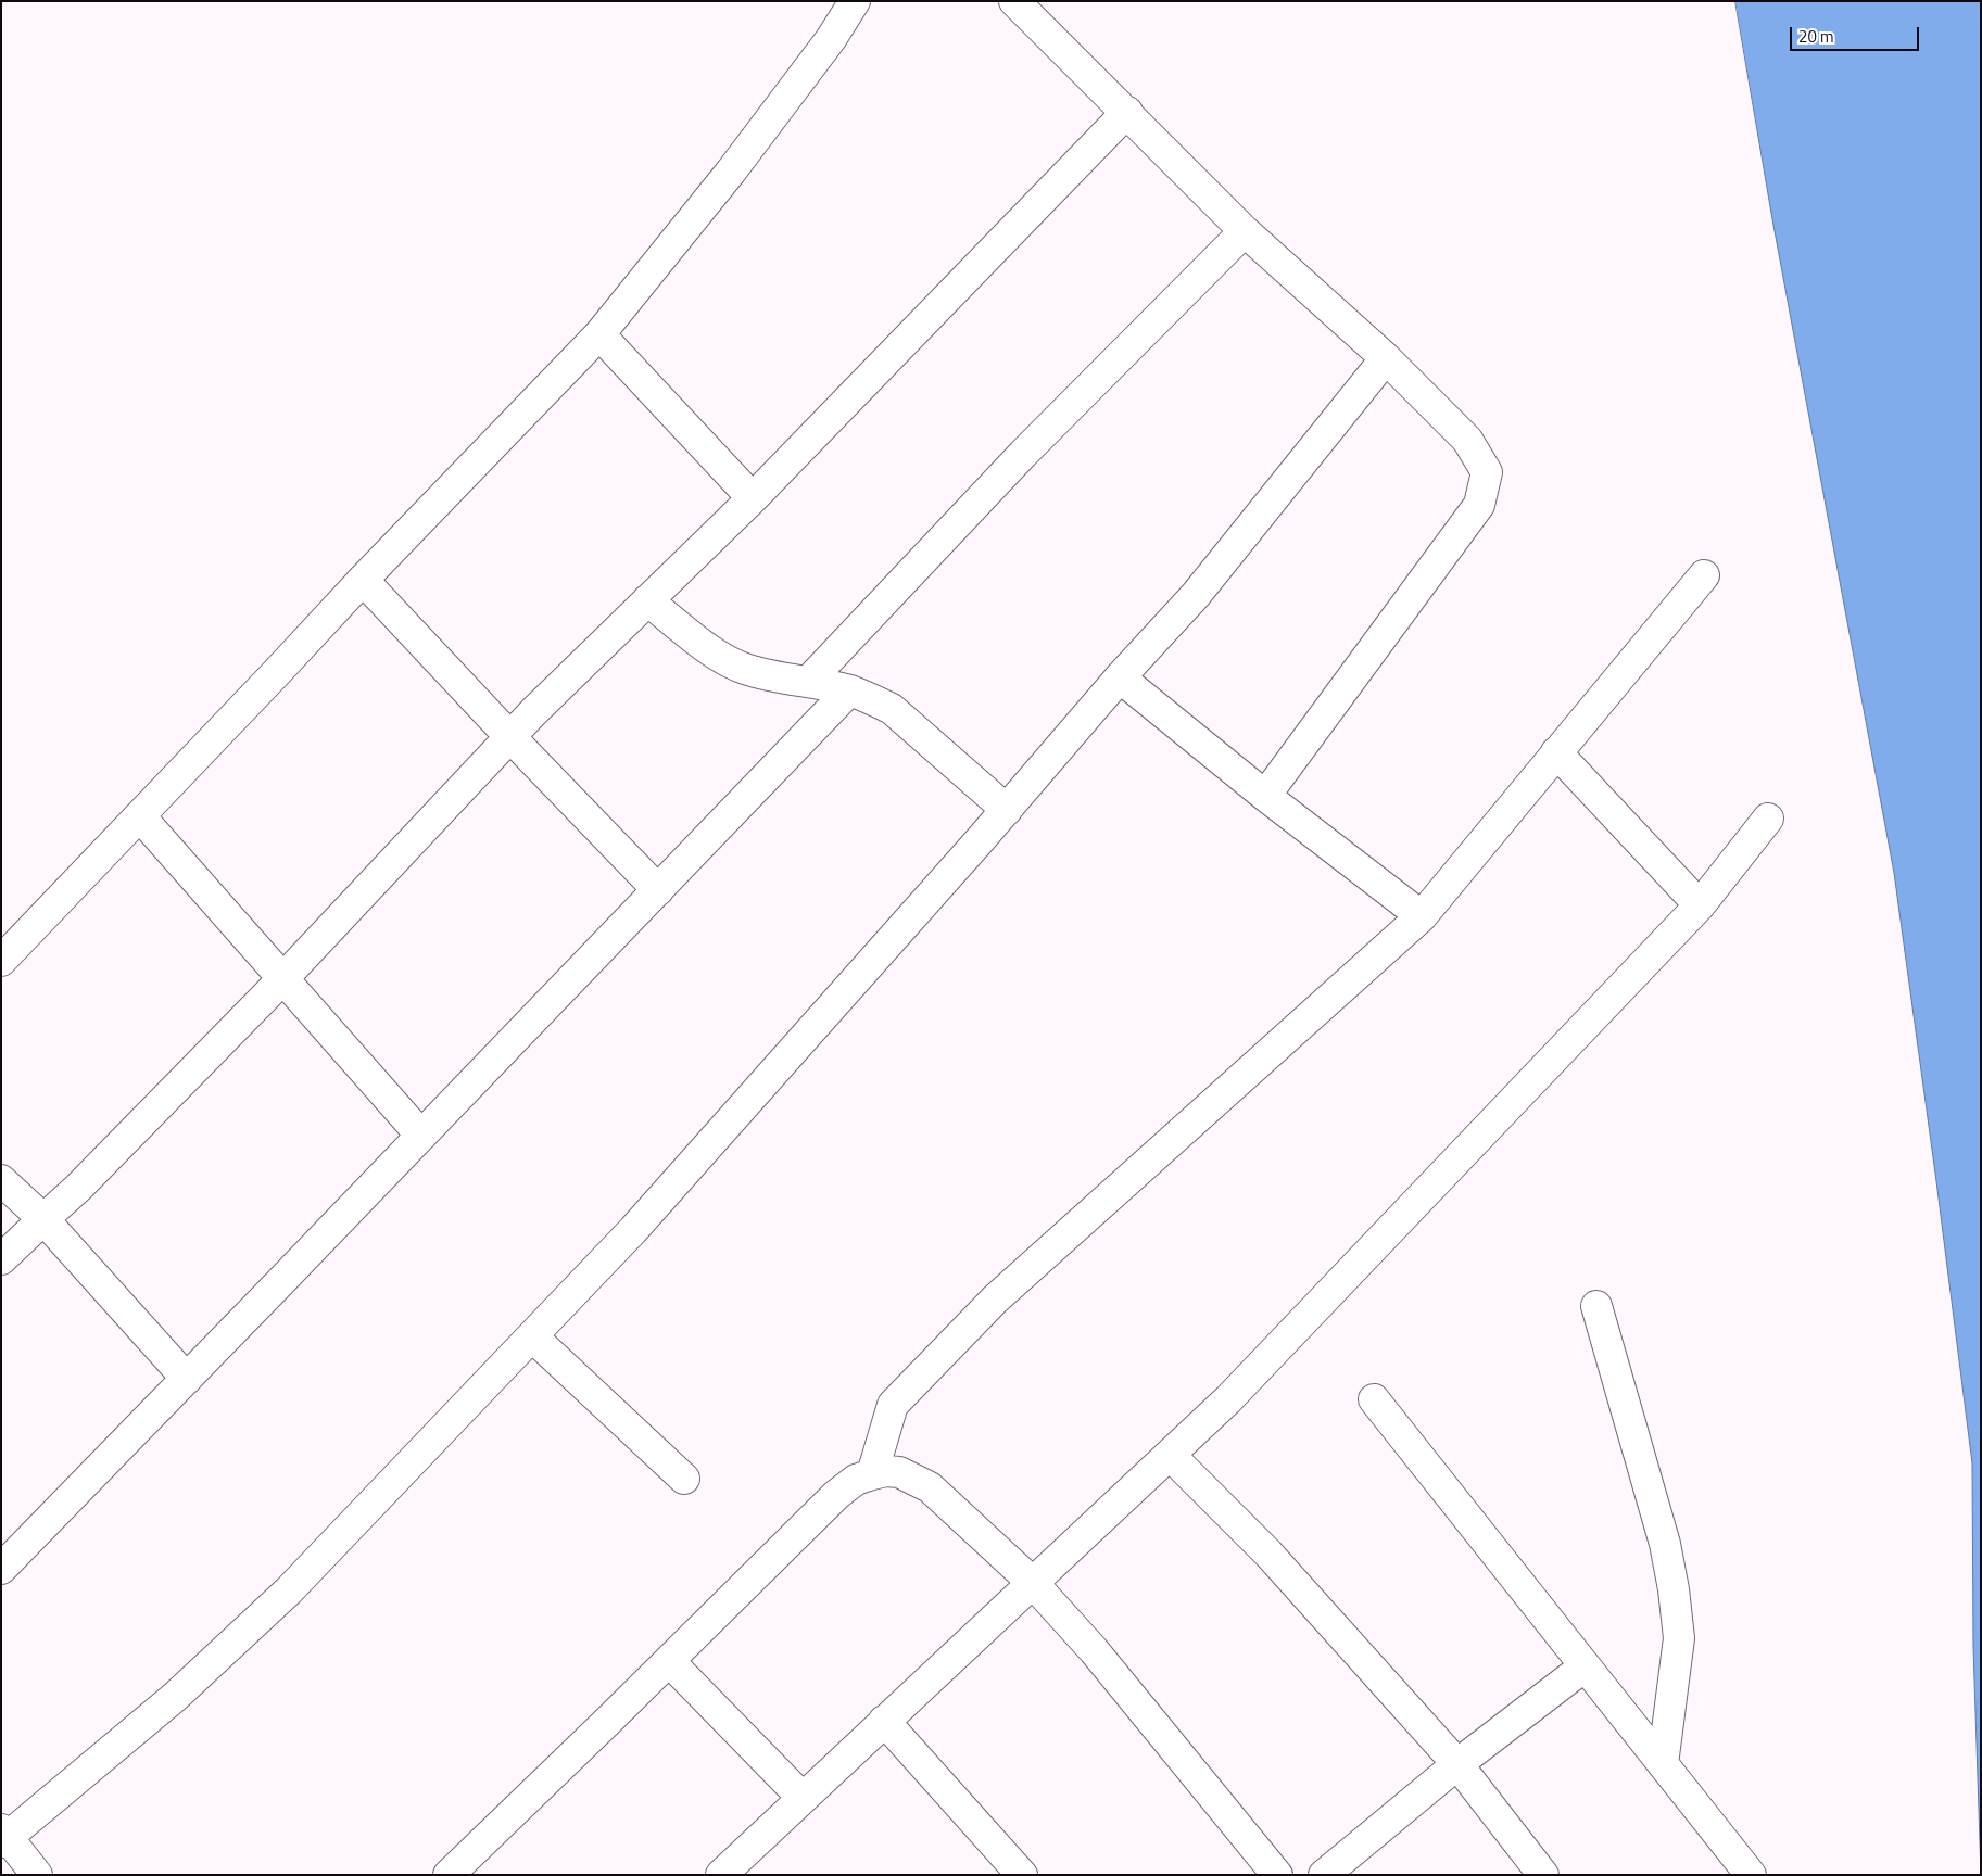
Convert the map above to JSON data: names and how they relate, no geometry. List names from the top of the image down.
{
  "scale_bar": "20 m"
}
